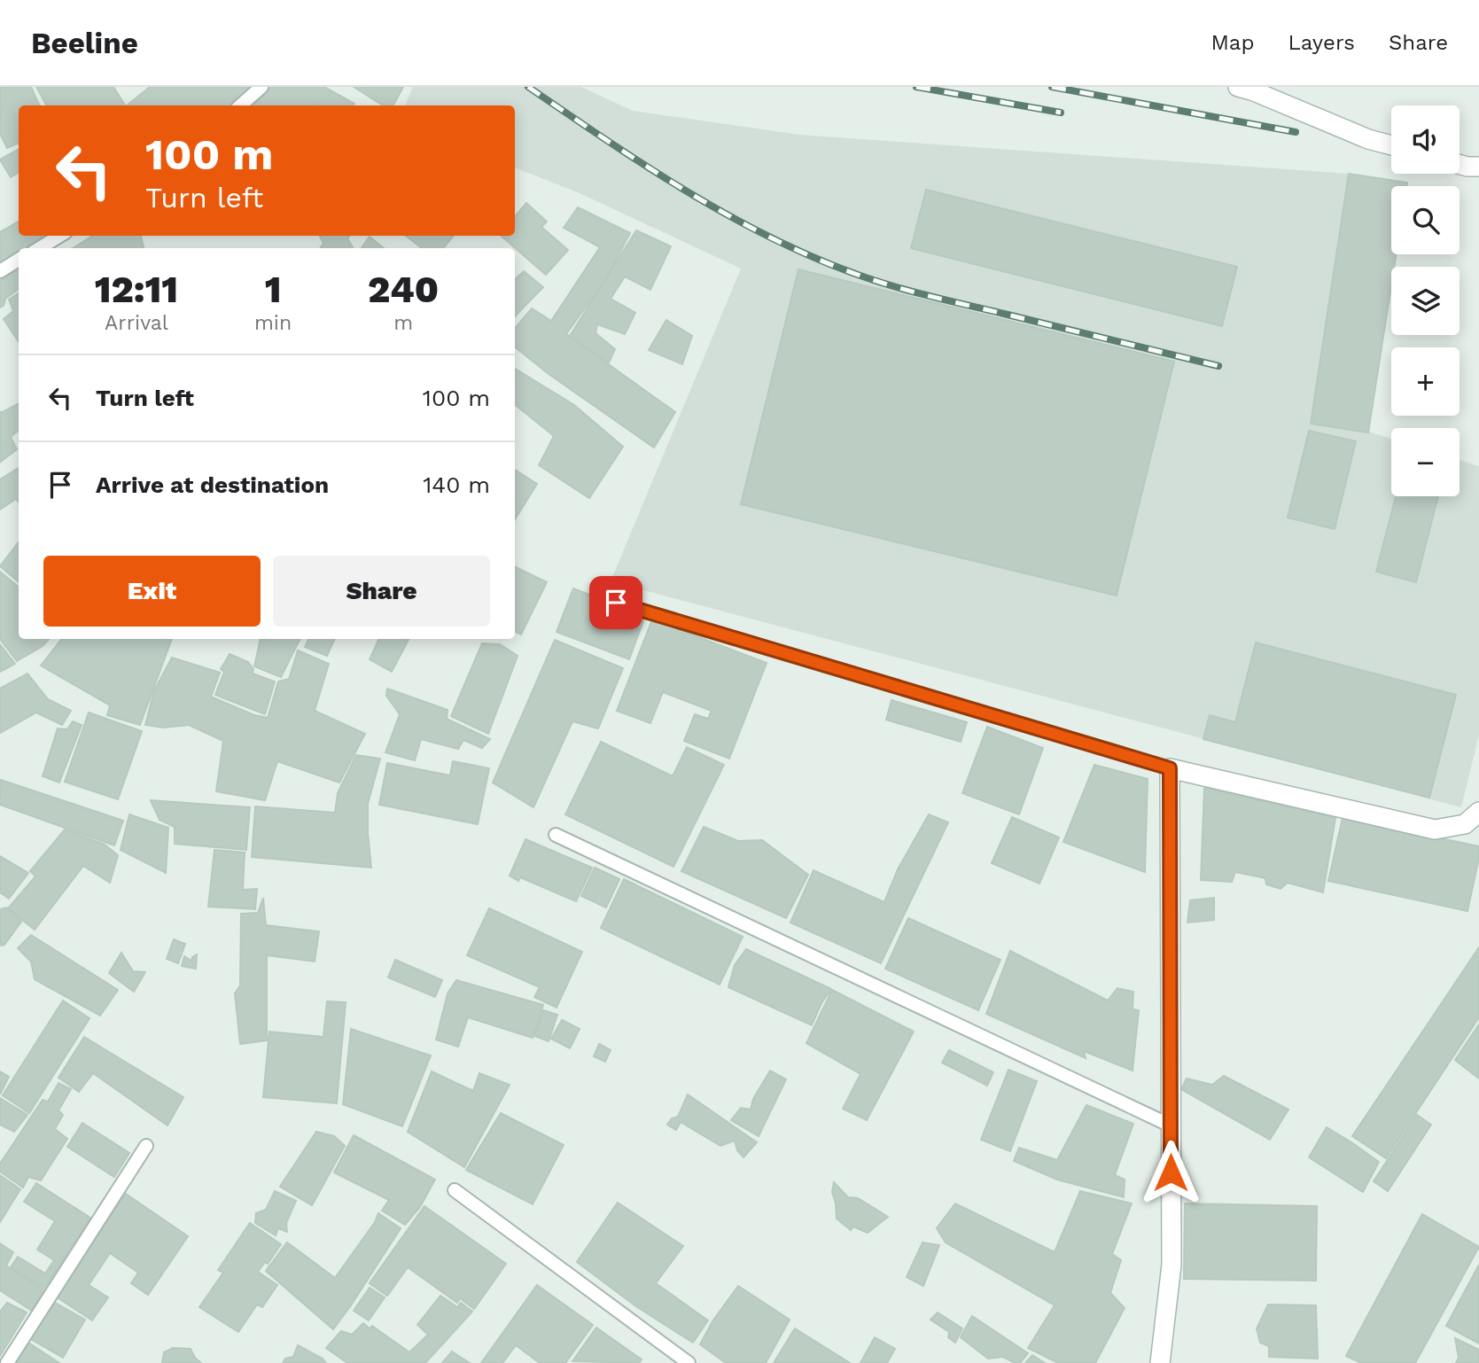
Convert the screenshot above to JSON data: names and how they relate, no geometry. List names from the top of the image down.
{
  "page": {
    "header": "Beeline",
    "nav": ["Map", "Layers", "Share"],
    "map_buttons": ["+", "−"],
    "turn": ["100 m", "Turn left"],
    "eta": [
      "12:11",
      "Arrival",
      "1",
      "min",
      "240",
      "m"
    ],
    "list": [
      {
        "name": "Turn left",
        "value": "100 m"
      },
      {
        "name": "Arrive at destination",
        "value": "140 m"
      }
    ],
    "buttons": ["Exit", "Share"]
  }
}
